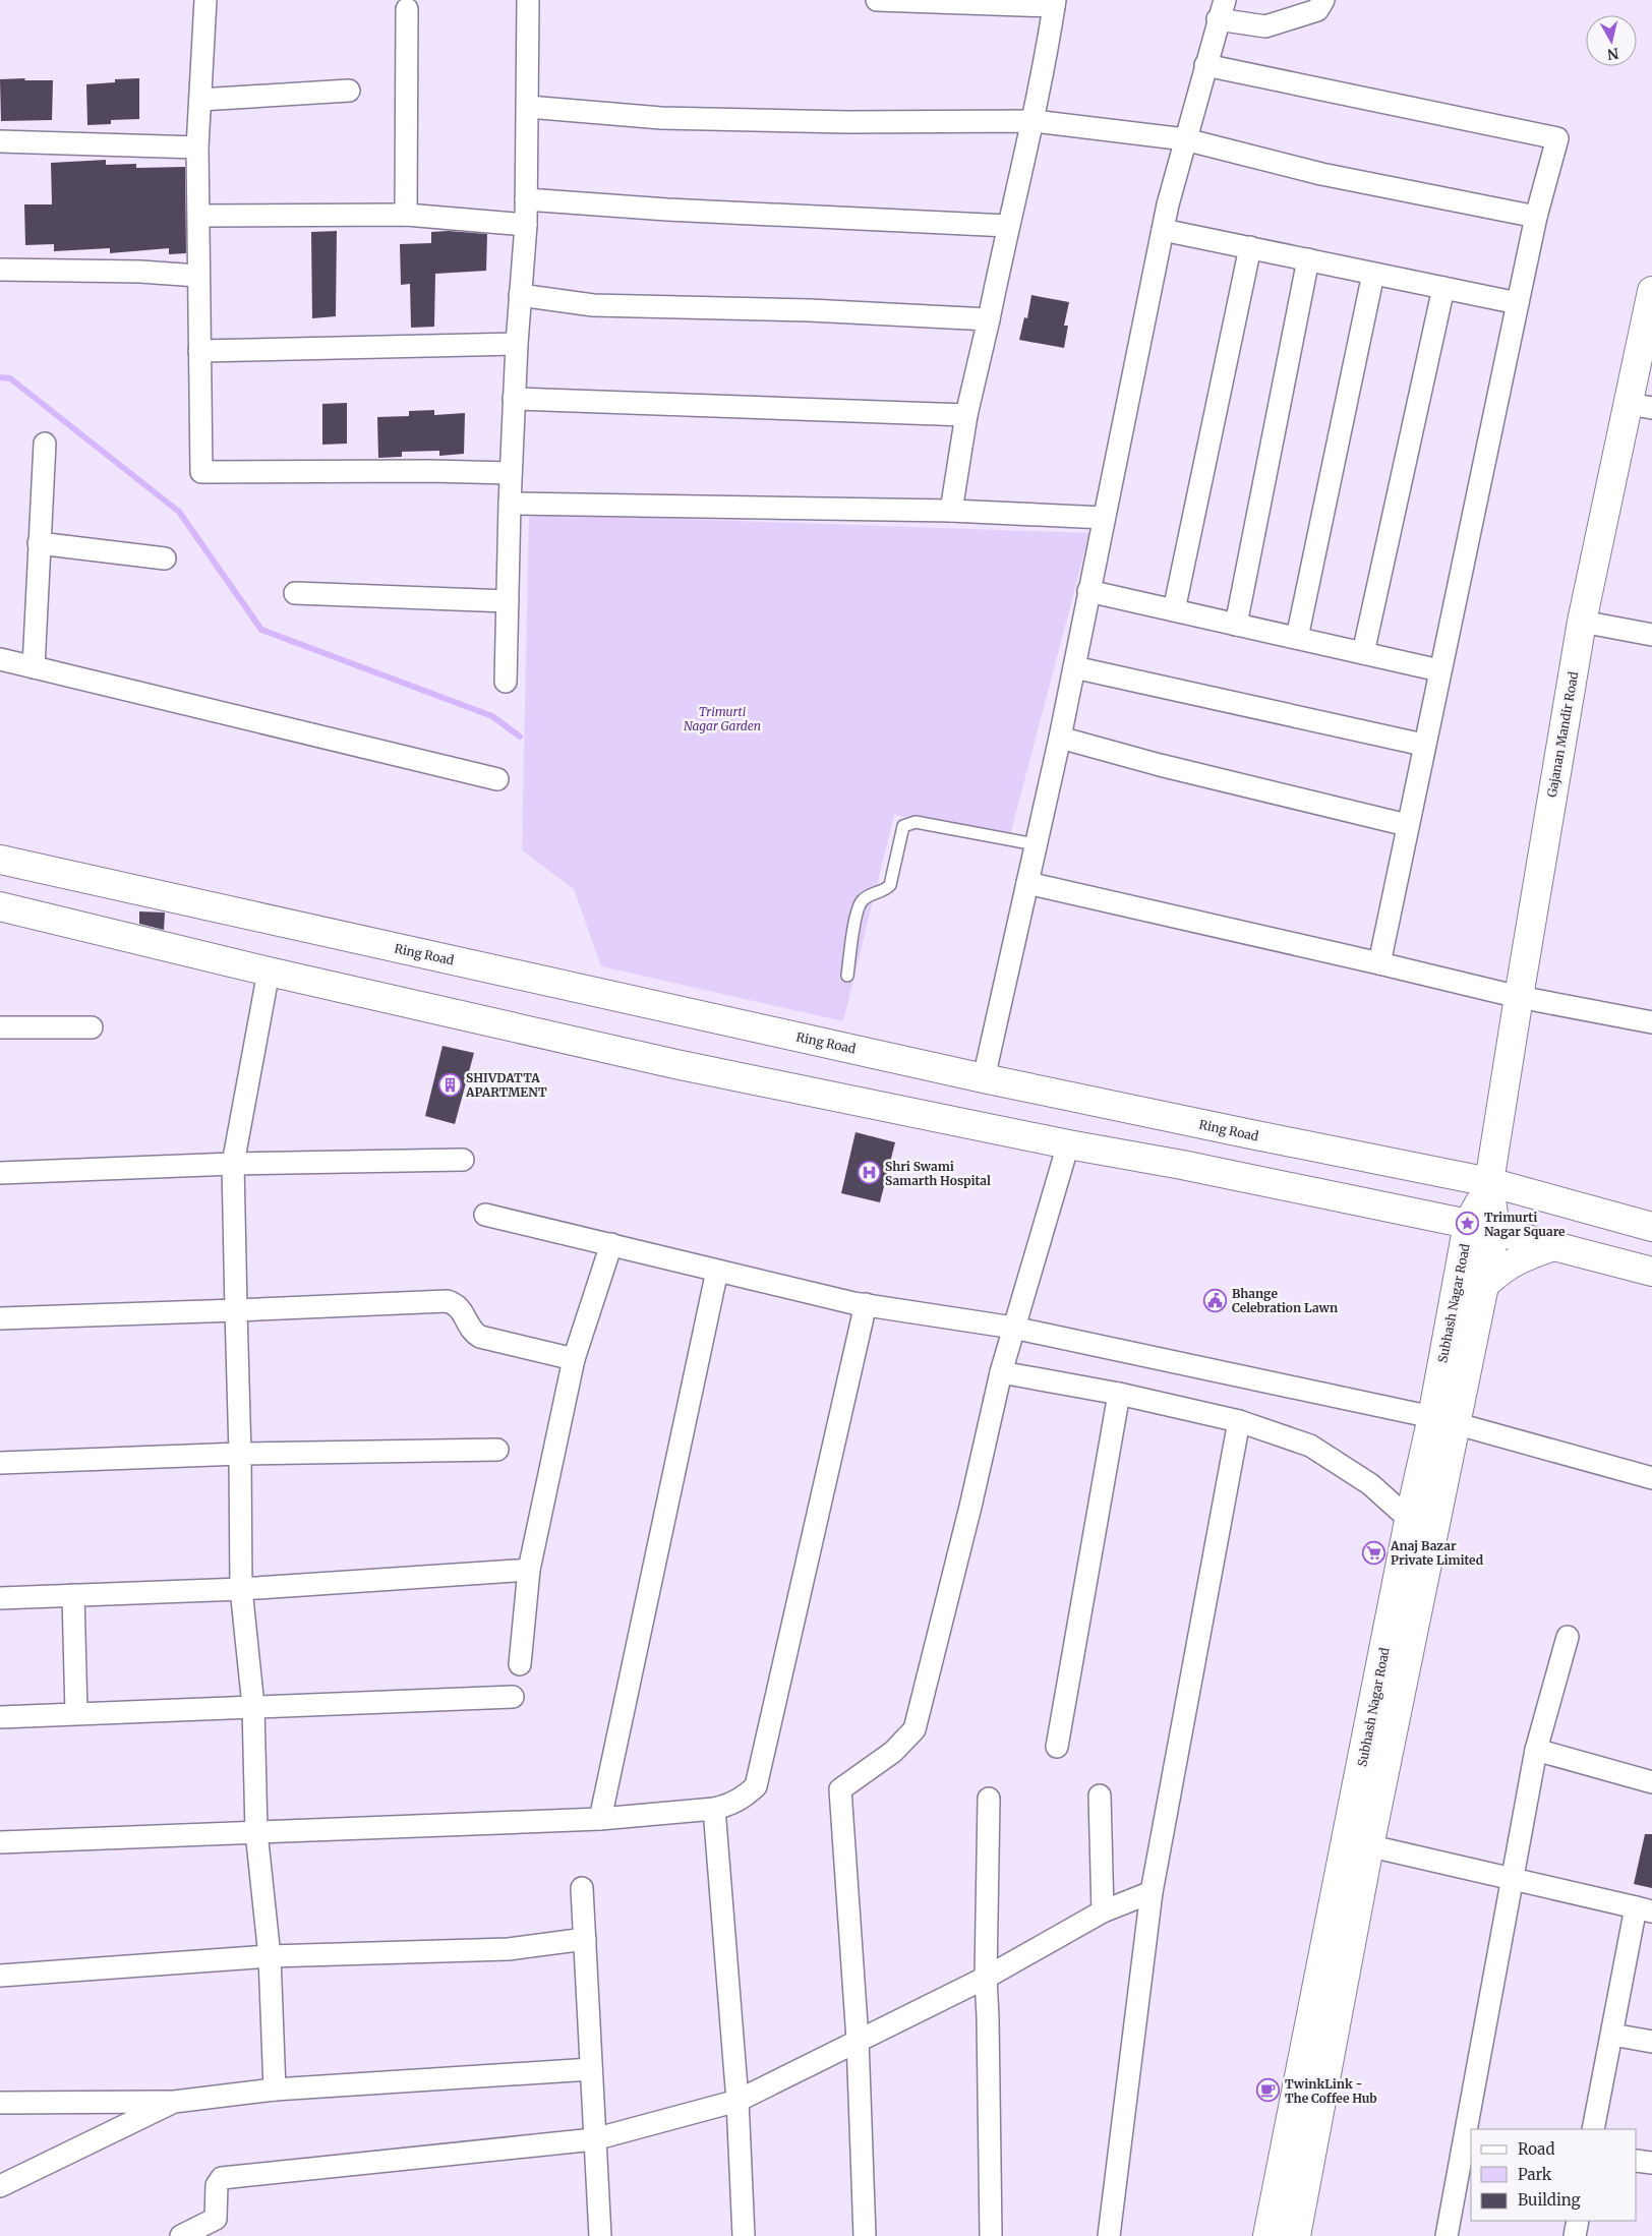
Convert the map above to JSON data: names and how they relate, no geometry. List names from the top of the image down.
{
  "streets": {
    "main road": ["Gajanan Mandir Road", "Ring Road", "Subhash Nagar Road"]
  },
  "crossings": [
    ["Gajanan Mandir Road", "Ring Road"],
    ["Gajanan Mandir Road", "Subhash Nagar Road"],
    ["Ring Road", "Subhash Nagar Road"]
  ],
  "parks": ["Trimurti Nagar Garden"],
  "places": {
    "building": ["SHIVDATTA APARTMENT"],
    "hospital": ["Shri Swami Samarth Hospital"],
    "place": ["Trimurti Nagar Square"],
    "public building": ["Bhange Celebration Lawn"],
    "supermarket": ["Anaj Bazar Private Limited"],
    "cafe": ["TwinkLink - The Coffee Hub"]
  },
  "legend": ["Road", "Park", "Building"],
  "north": "bottom"
}
